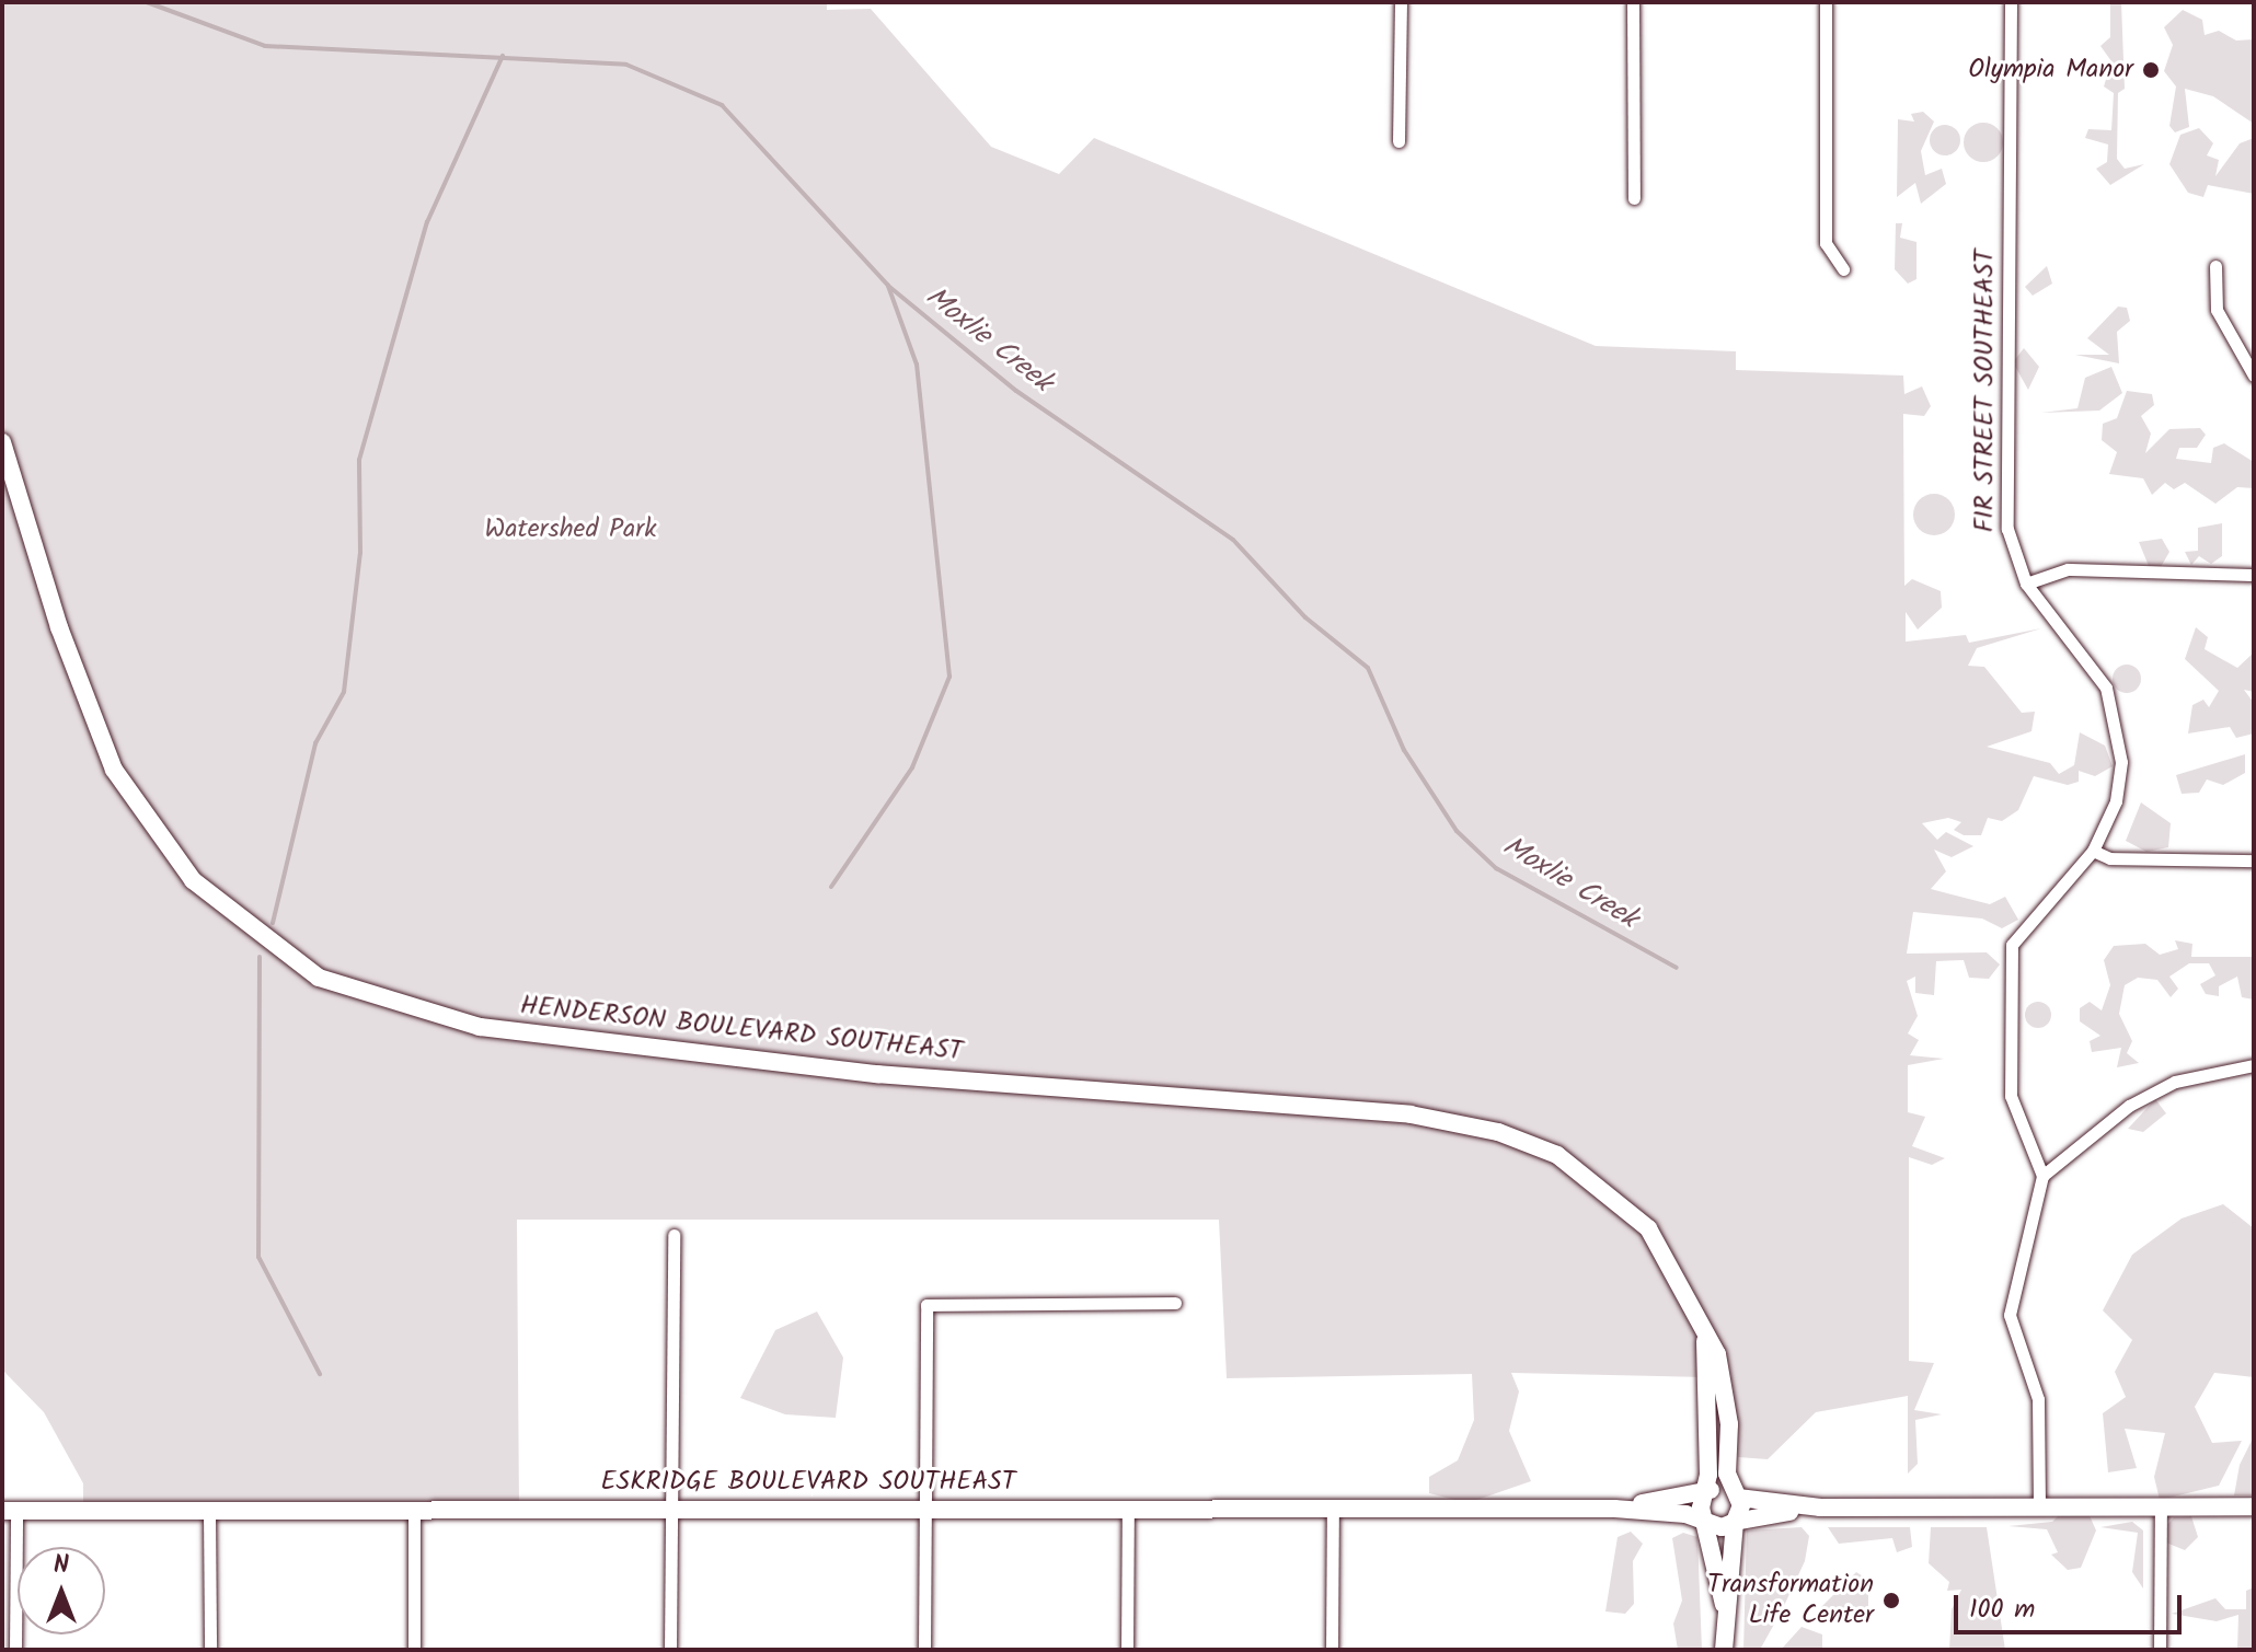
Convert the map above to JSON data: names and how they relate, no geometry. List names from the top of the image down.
{
  "streets": {
    "main road": ["HENDERSON BOULEVARD SOUTHEAST", "ESKRIDGE BOULEVARD SOUTHEAST"],
    "street": ["FIR STREET SOUTHEAST"]
  },
  "crossings": [
    ["HENDERSON BOULEVARD SOUTHEAST", "ESKRIDGE BOULEVARD SOUTHEAST"]
  ],
  "water": ["Moxlie Creek"],
  "parks": ["Watershed Park"],
  "places": ["Olympia Manor", "Transformation Life Center"],
  "scale_bar": "100 m",
  "north": "top"
}
